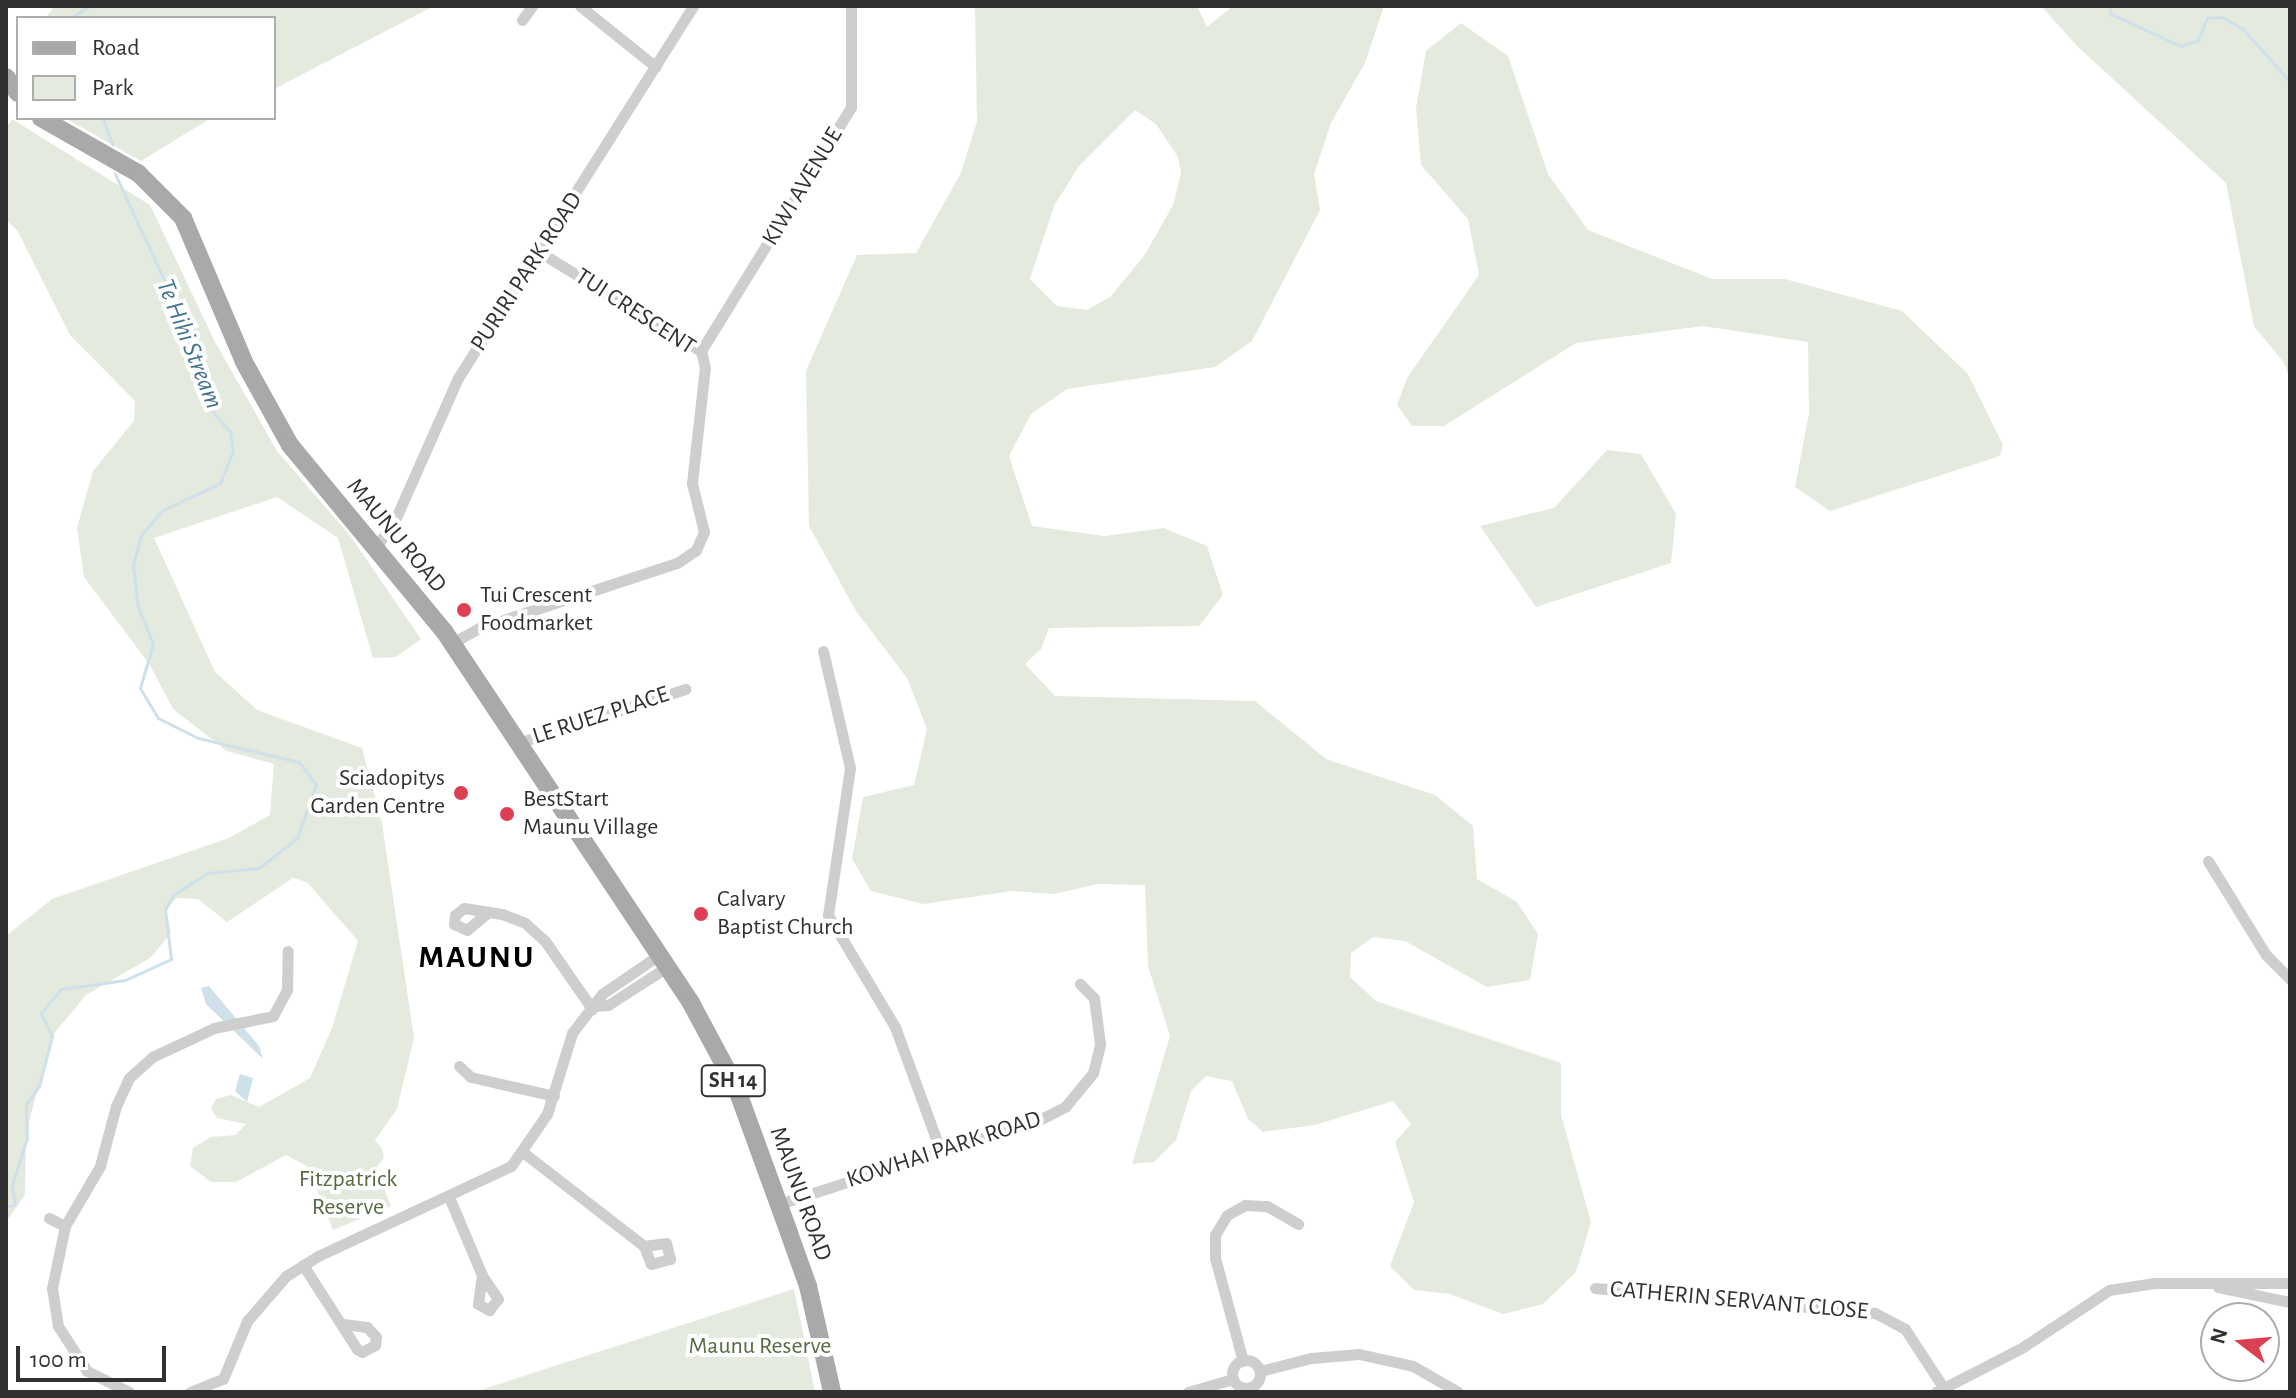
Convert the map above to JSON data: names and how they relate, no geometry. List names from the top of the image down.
{
  "streets": {
    "main road": ["MAUNU ROAD", "SH 14"],
    "street": [
      "KIWI AVENUE",
      "PURIRI PARK ROAD",
      "TUI CRESCENT",
      "LE RUEZ PLACE",
      "KOWHAI PARK ROAD",
      "CATHERIN SERVANT CLOSE"
    ]
  },
  "crossings": [
    ["KIWI AVENUE", "TUI CRESCENT"],
    ["PURIRI PARK ROAD", "TUI CRESCENT"],
    ["PURIRI PARK ROAD", "MAUNU ROAD"],
    ["TUI CRESCENT", "MAUNU ROAD"],
    ["MAUNU ROAD", "LE RUEZ PLACE"],
    ["MAUNU ROAD", "KOWHAI PARK ROAD"]
  ],
  "districts": ["MAUNU"],
  "water": ["Te Hihi Stream"],
  "parks": ["Fitzpatrick Reserve", "Maunu Reserve"],
  "places": [
    "Tui Crescent Foodmarket",
    "Sciadopitys Garden Centre",
    "BestStart Maunu Village",
    "Calvary Baptist Church"
  ],
  "legend": ["Road", "Park"],
  "scale_bar": "100 m",
  "north": "left"
}
